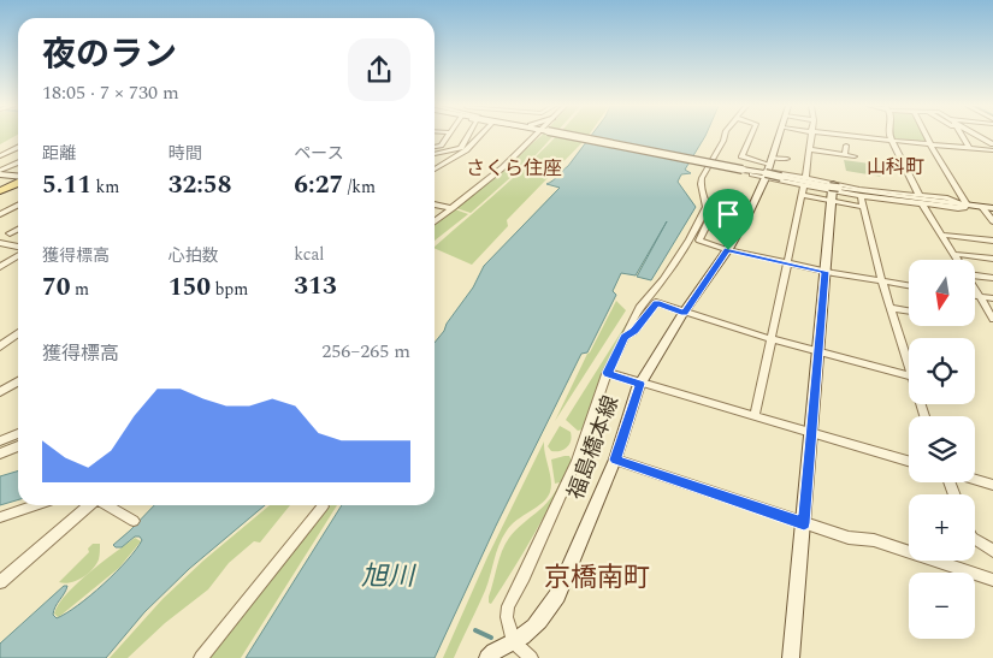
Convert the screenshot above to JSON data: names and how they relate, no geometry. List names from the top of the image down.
{
  "streets": {
    "street": ["福島橋本線"]
  },
  "districts": ["山科町", "さくら住座", "京橋南町"],
  "water": ["旭川"],
  "north": "bottom",
  "page": {
    "heading": ["夜のラン", "18:05 · 7 × 730 m"],
    "stats": [
      ["距離", "5.11 km"],
      ["時間", "32:58"],
      ["ペース", "6:27 /km"],
      ["獲得標高", "70 m"],
      ["心拍数", "150 bpm"],
      ["kcal", "313"]
    ],
    "map_buttons": ["+", "−"],
    "chart": ["獲得標高", "256–265 m"]
  }
}
